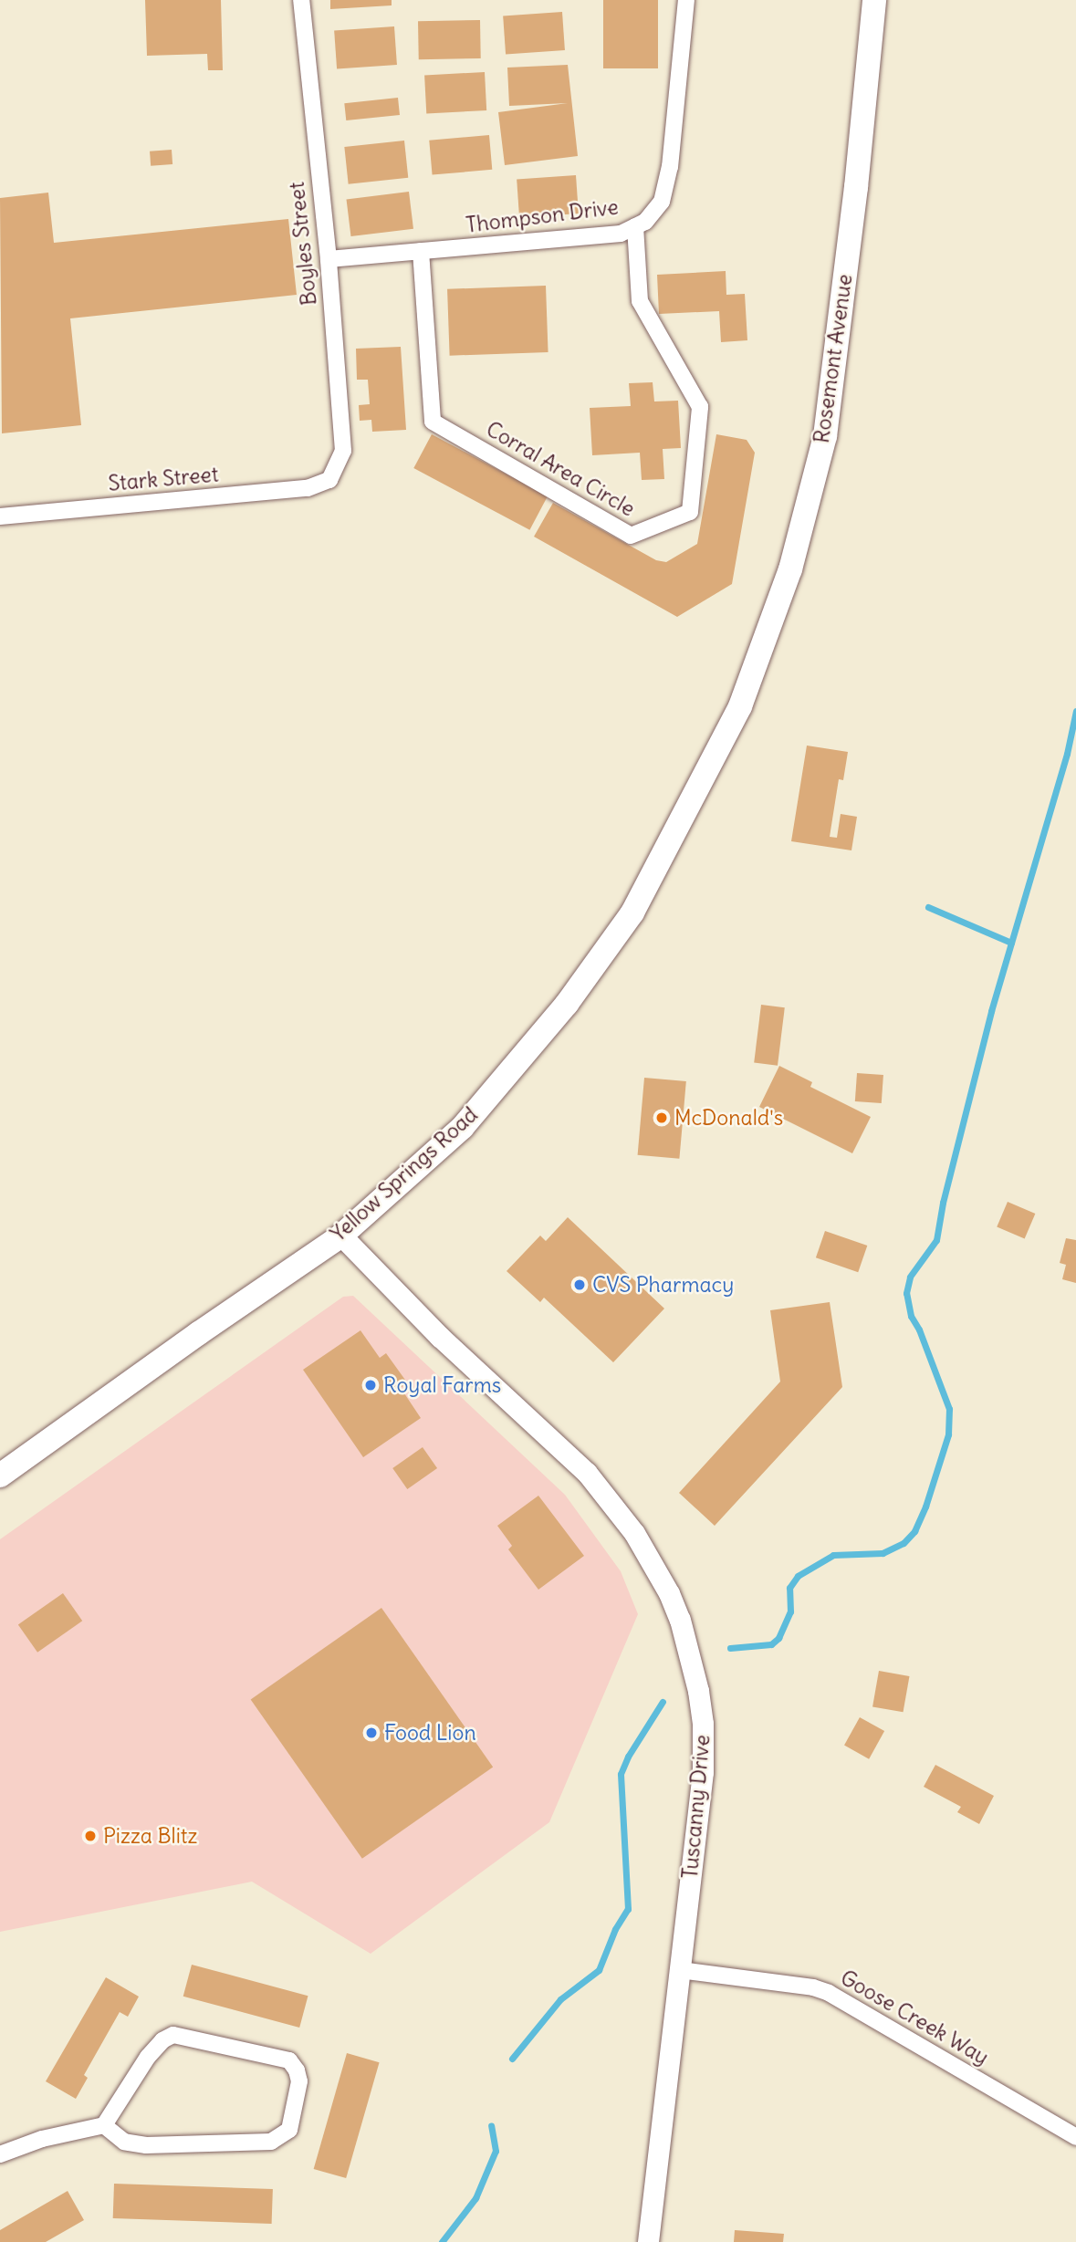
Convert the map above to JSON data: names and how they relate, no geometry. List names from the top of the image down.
{
  "streets": {
    "main road": ["Rosemont Avenue", "Yellow Springs Road"],
    "street": [
      "Thompson Drive",
      "Boyles Street",
      "Corral Area Circle",
      "Stark Street",
      "Tuscanny Drive",
      "Goose Creek Way"
    ]
  },
  "crossings": [
    ["Thompson Drive", "Boyles Street"],
    ["Thompson Drive", "Corral Area Circle"],
    ["Boyles Street", "Stark Street"],
    ["Rosemont Avenue", "Yellow Springs Road"],
    ["Yellow Springs Road", "Tuscanny Drive"],
    ["Tuscanny Drive", "Goose Creek Way"]
  ],
  "places": [
    "McDonald's",
    "CVS Pharmacy",
    "Royal Farms",
    "Food Lion",
    "Pizza Blitz"
  ]
}
